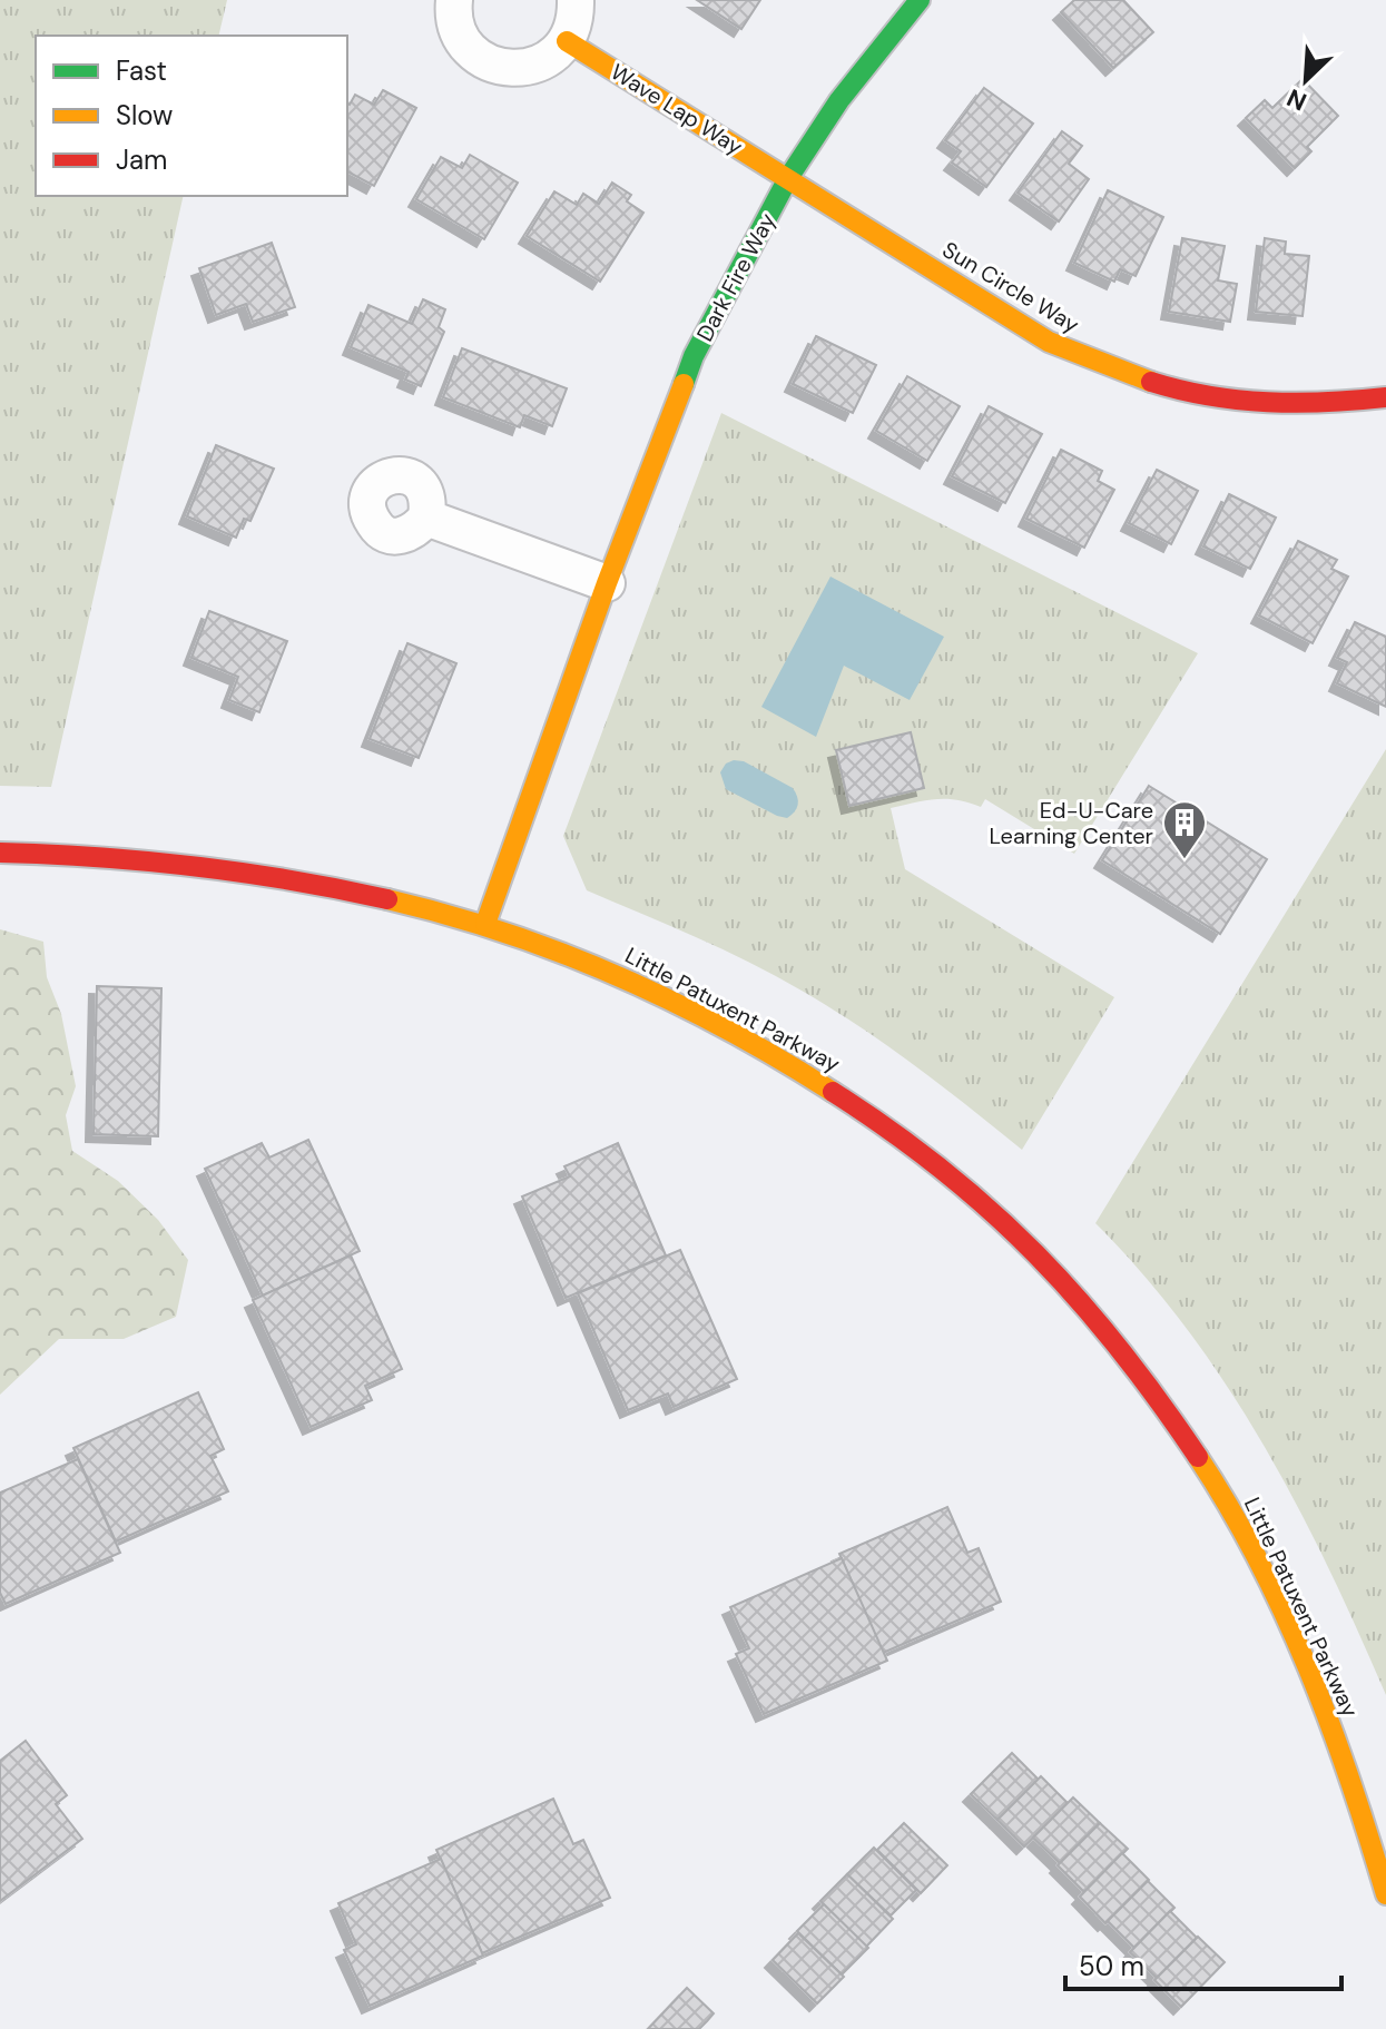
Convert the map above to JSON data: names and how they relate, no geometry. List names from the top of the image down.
{
  "streets": {
    "street": [
      "Wave Lap Way",
      "Dark Fire Way",
      "Sun Circle Way",
      "Little Patuxent Parkway"
    ]
  },
  "crossings": [
    ["Wave Lap Way", "Dark Fire Way"],
    ["Wave Lap Way", "Sun Circle Way"],
    ["Dark Fire Way", "Sun Circle Way"],
    ["Dark Fire Way", "Little Patuxent Parkway"]
  ],
  "places": {
    "building": ["Ed-U-Care Learning Center"]
  },
  "legend": ["Fast", "Slow", "Jam"],
  "scale_bar": "50 m",
  "north": "bottom left"
}
